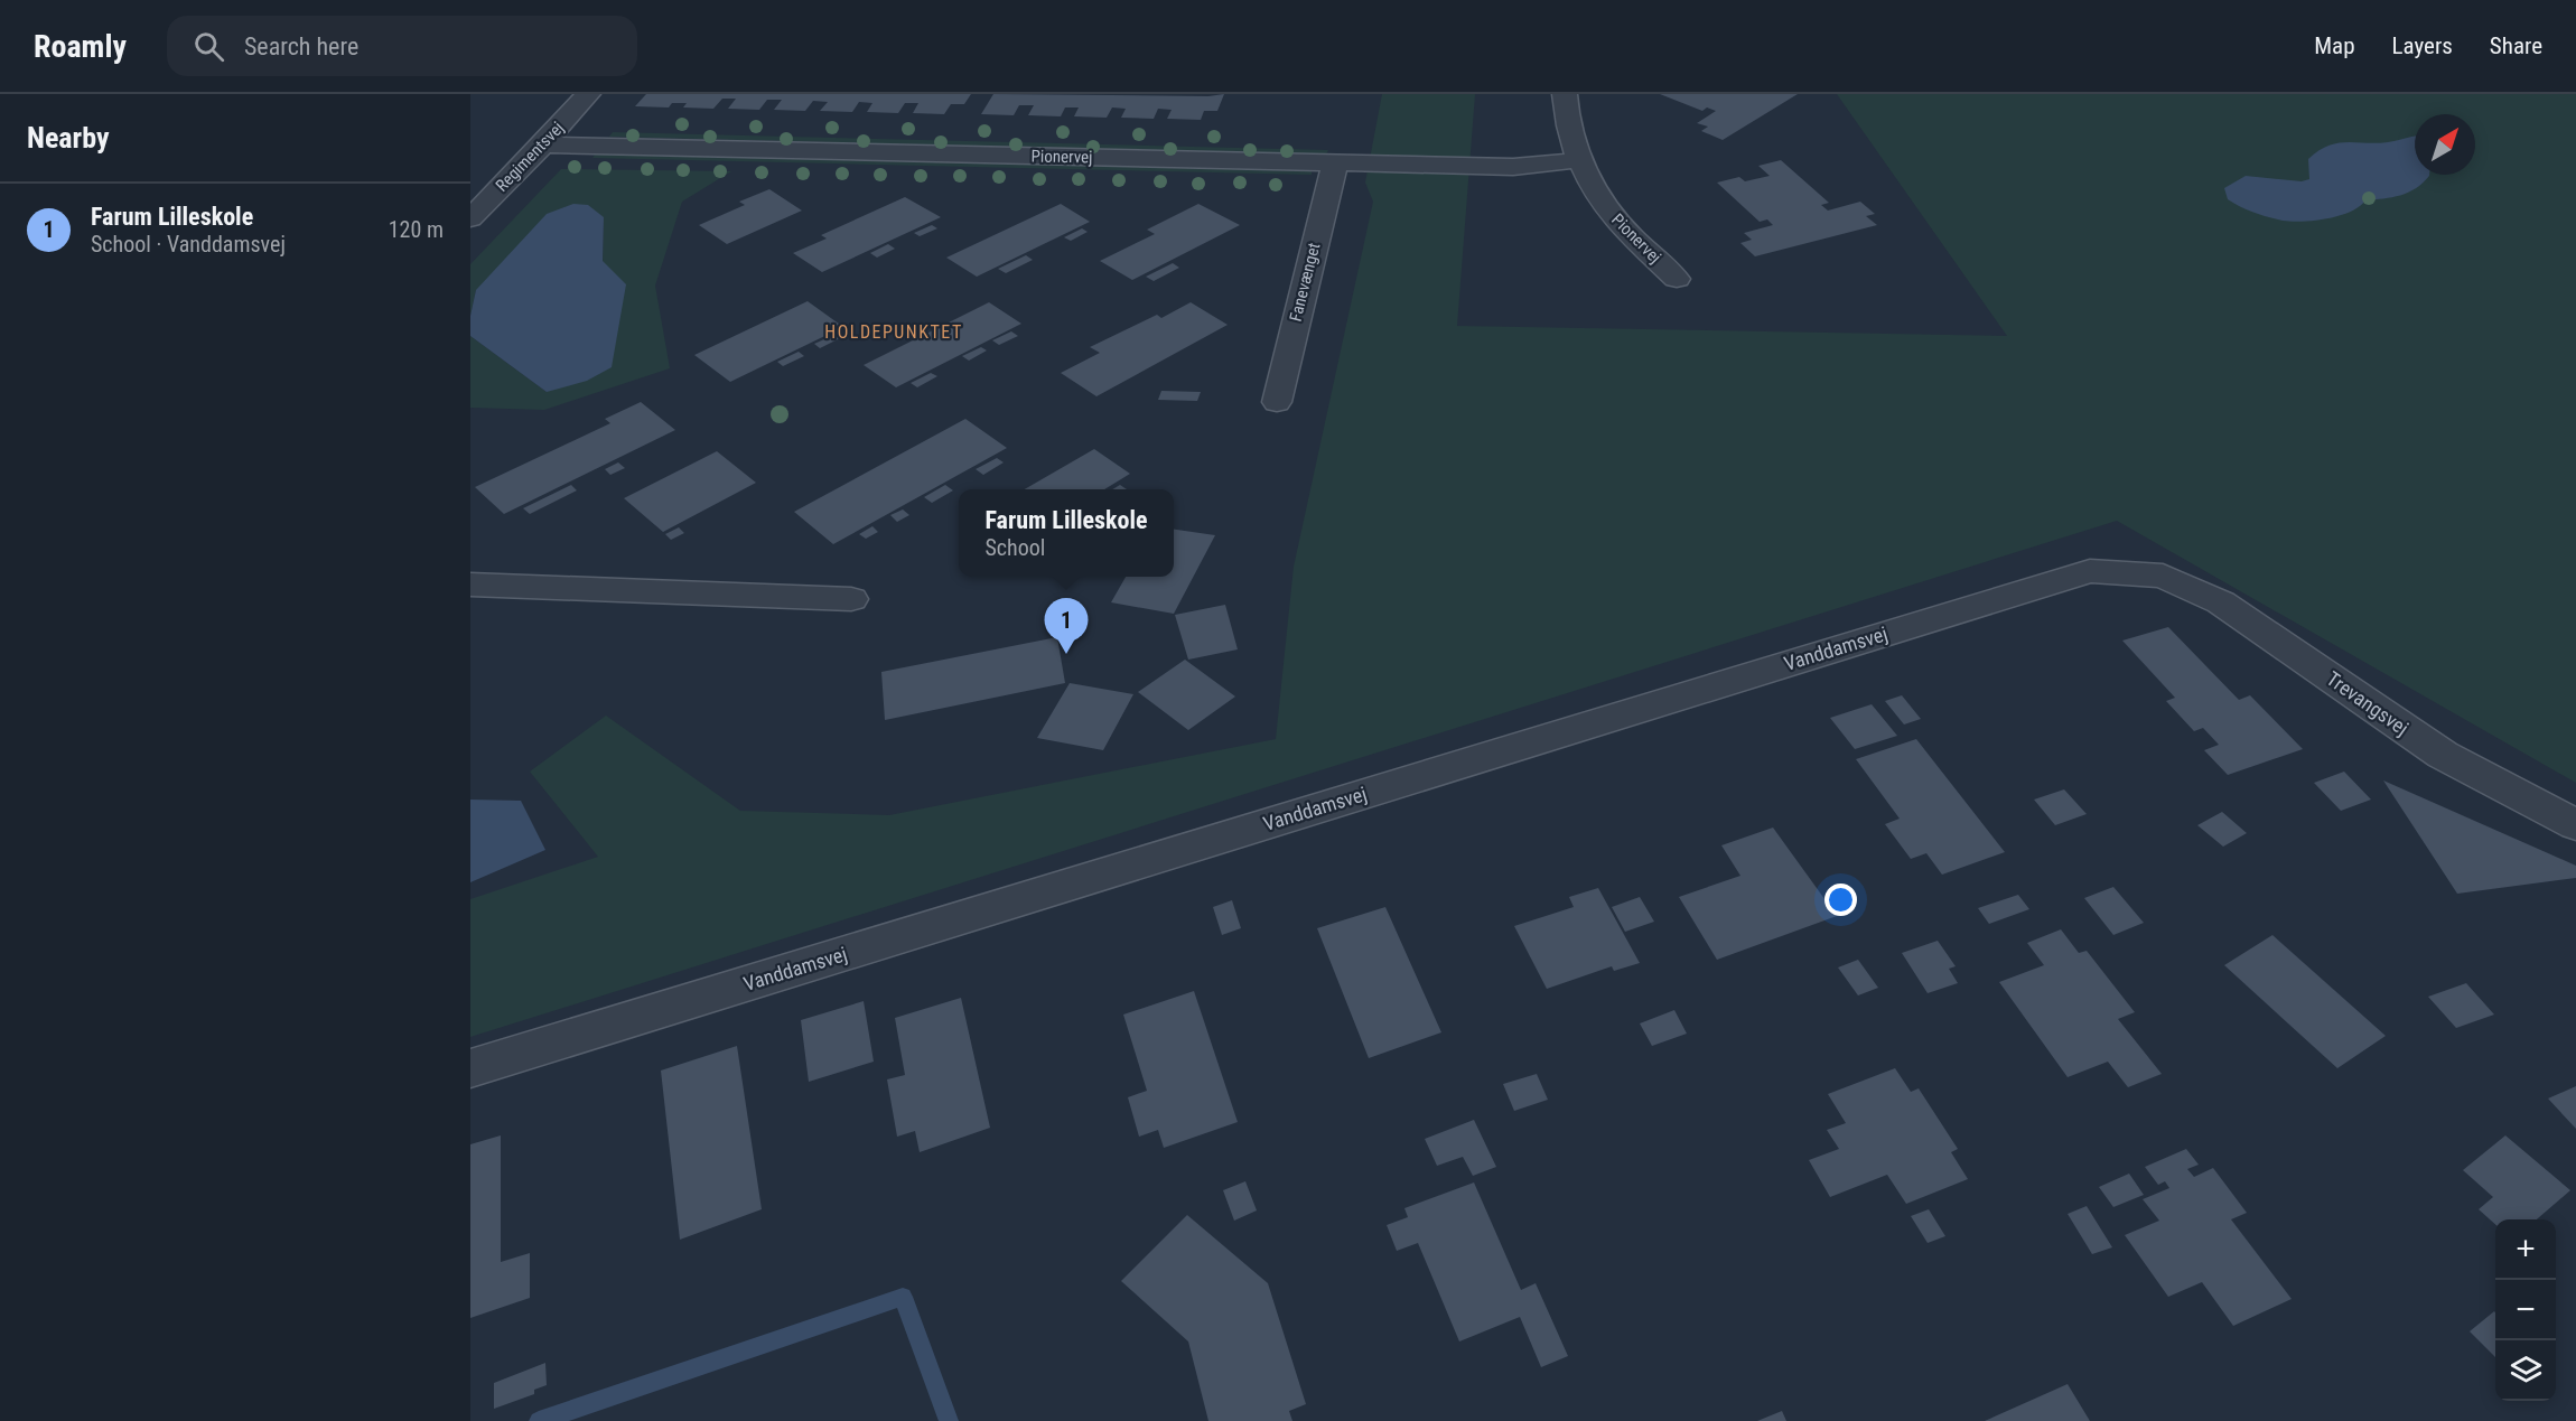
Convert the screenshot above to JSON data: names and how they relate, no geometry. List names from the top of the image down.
{
  "streets": {
    "street": [
      "Regimentsvej",
      "Pionervej",
      "Fanevænget",
      "Vanddamsvej",
      "Trevangsvej"
    ]
  },
  "crossings": [
    ["Regimentsvej", "Pionervej"],
    ["Pionervej", "Fanevænget"],
    ["Vanddamsvej", "Trevangsvej"]
  ],
  "districts": ["HOLDEPUNKTET"],
  "north": "top right",
  "page": {
    "header": "Roamly",
    "search": "Search here",
    "nav": ["Map", "Layers", "Share"],
    "heading": "Nearby",
    "list": [
      {
        "mark": "1",
        "name": "Farum Lilleskole",
        "note": "School · Vanddamsvej",
        "value": "120 m"
      }
    ],
    "popup": ["Farum Lilleskole", "School"],
    "pins": "1",
    "map_buttons": ["+", "−"]
  }
}
